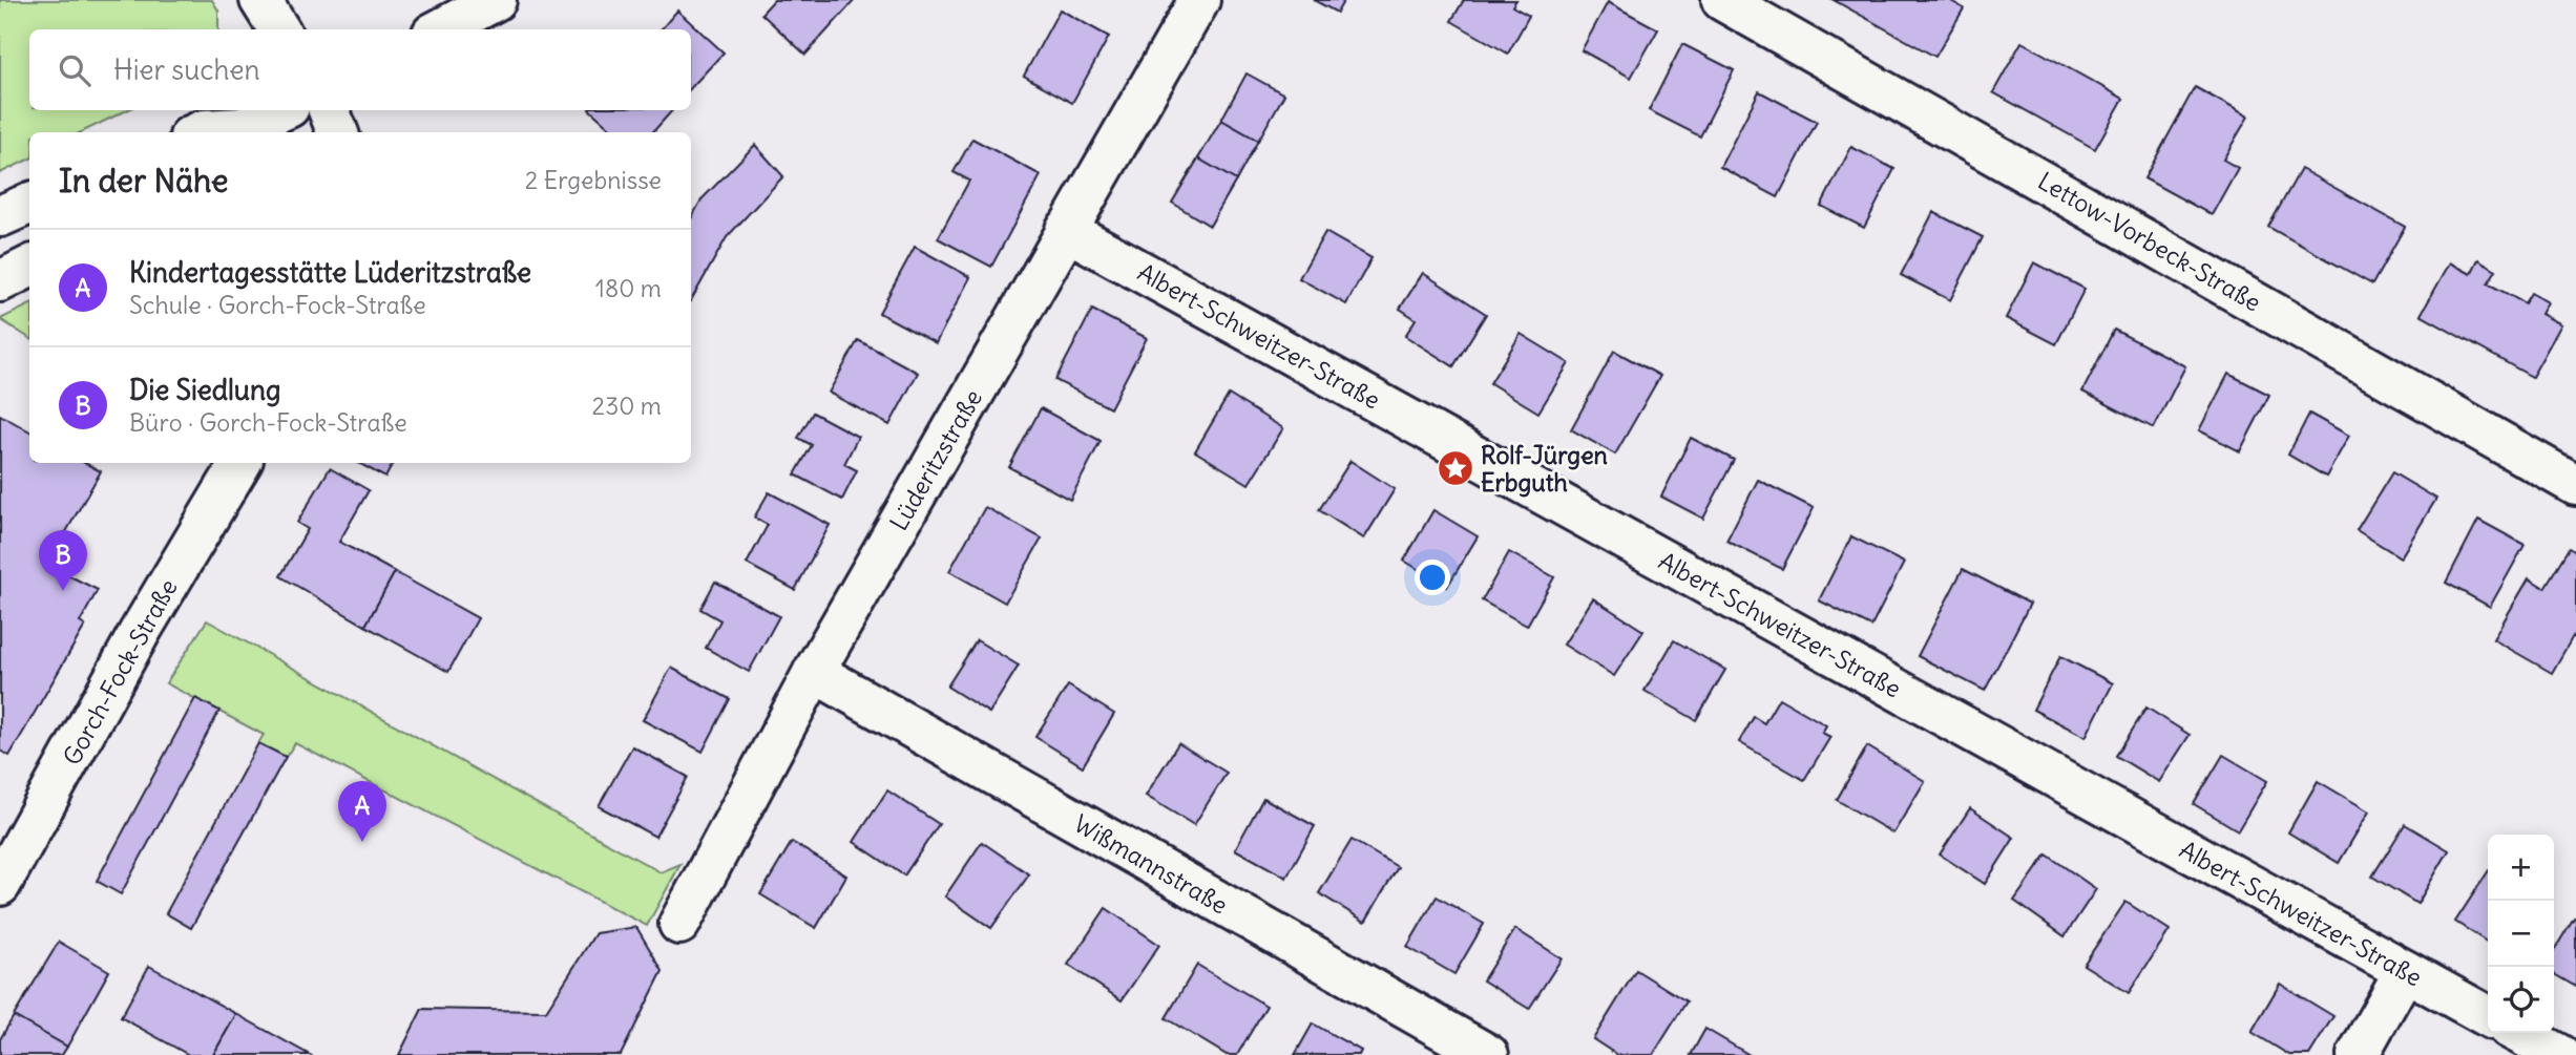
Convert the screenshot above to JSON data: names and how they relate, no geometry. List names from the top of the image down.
{
  "streets": {
    "street": [
      "Lettow-Vorbeck-Straße",
      "Albert-Schweitzer-Straße",
      "Lüderitzstraße",
      "Gorch-Fock-Straße",
      "Wißmannstraße"
    ]
  },
  "crossings": [
    ["Albert-Schweitzer-Straße", "Lüderitzstraße"],
    ["Lüderitzstraße", "Wißmannstraße"]
  ],
  "places": {
    "place": ["Rolf-Jürgen Erbguth"]
  },
  "page": {
    "search": "Hier suchen",
    "heading": ["In der Nähe", "2 Ergebnisse"],
    "list": [
      {
        "mark": "A",
        "name": "Kindertagesstätte Lüderitzstraße",
        "note": "Schule · Gorch-Fock-Straße",
        "value": "180 m"
      },
      {
        "mark": "B",
        "name": "Die Siedlung",
        "note": "Büro · Gorch-Fock-Straße",
        "value": "230 m"
      }
    ],
    "pins": ["B", "A"],
    "map_buttons": ["+", "−"]
  }
}
